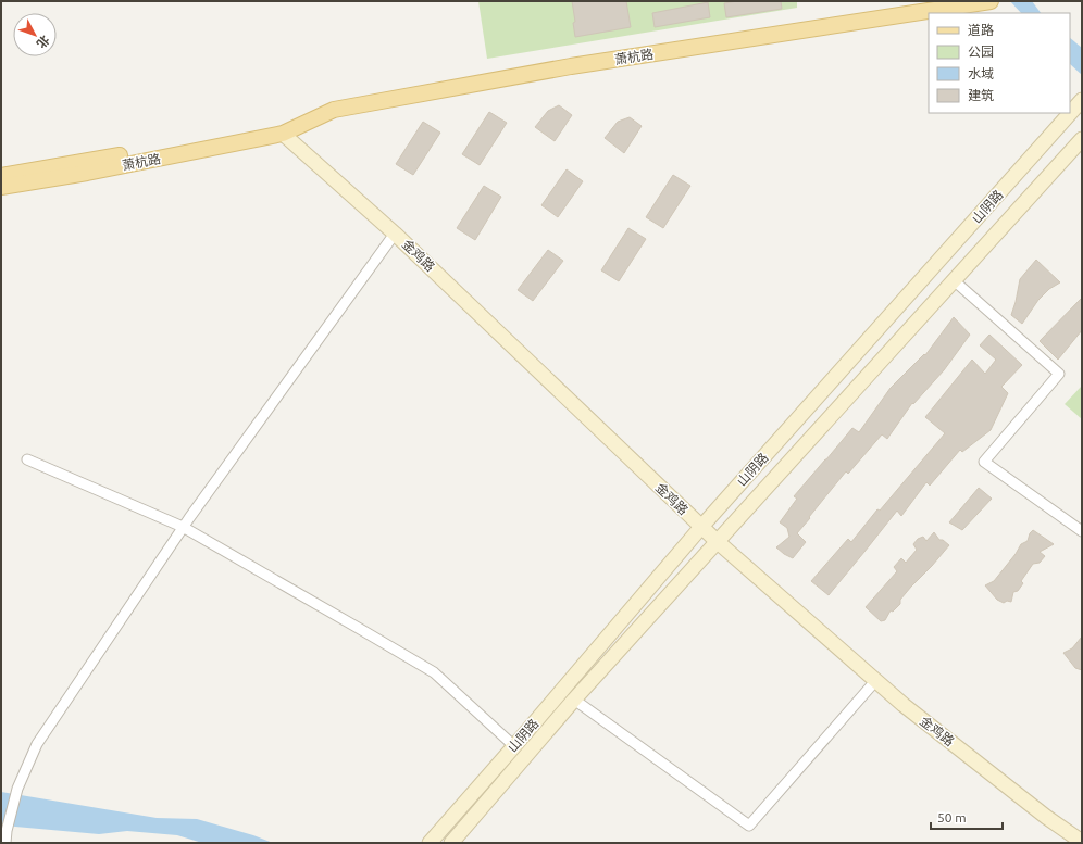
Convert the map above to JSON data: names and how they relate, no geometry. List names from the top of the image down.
{
  "streets": {
    "main road": ["萧杭路", "山阴路", "金鸡路"]
  },
  "crossings": [
    ["萧杭路", "金鸡路"],
    ["山阴路", "金鸡路"]
  ],
  "legend": [
    "道路",
    "公园",
    "水域",
    "建筑"
  ],
  "scale_bar": "50 m",
  "north": "bottom right"
}
